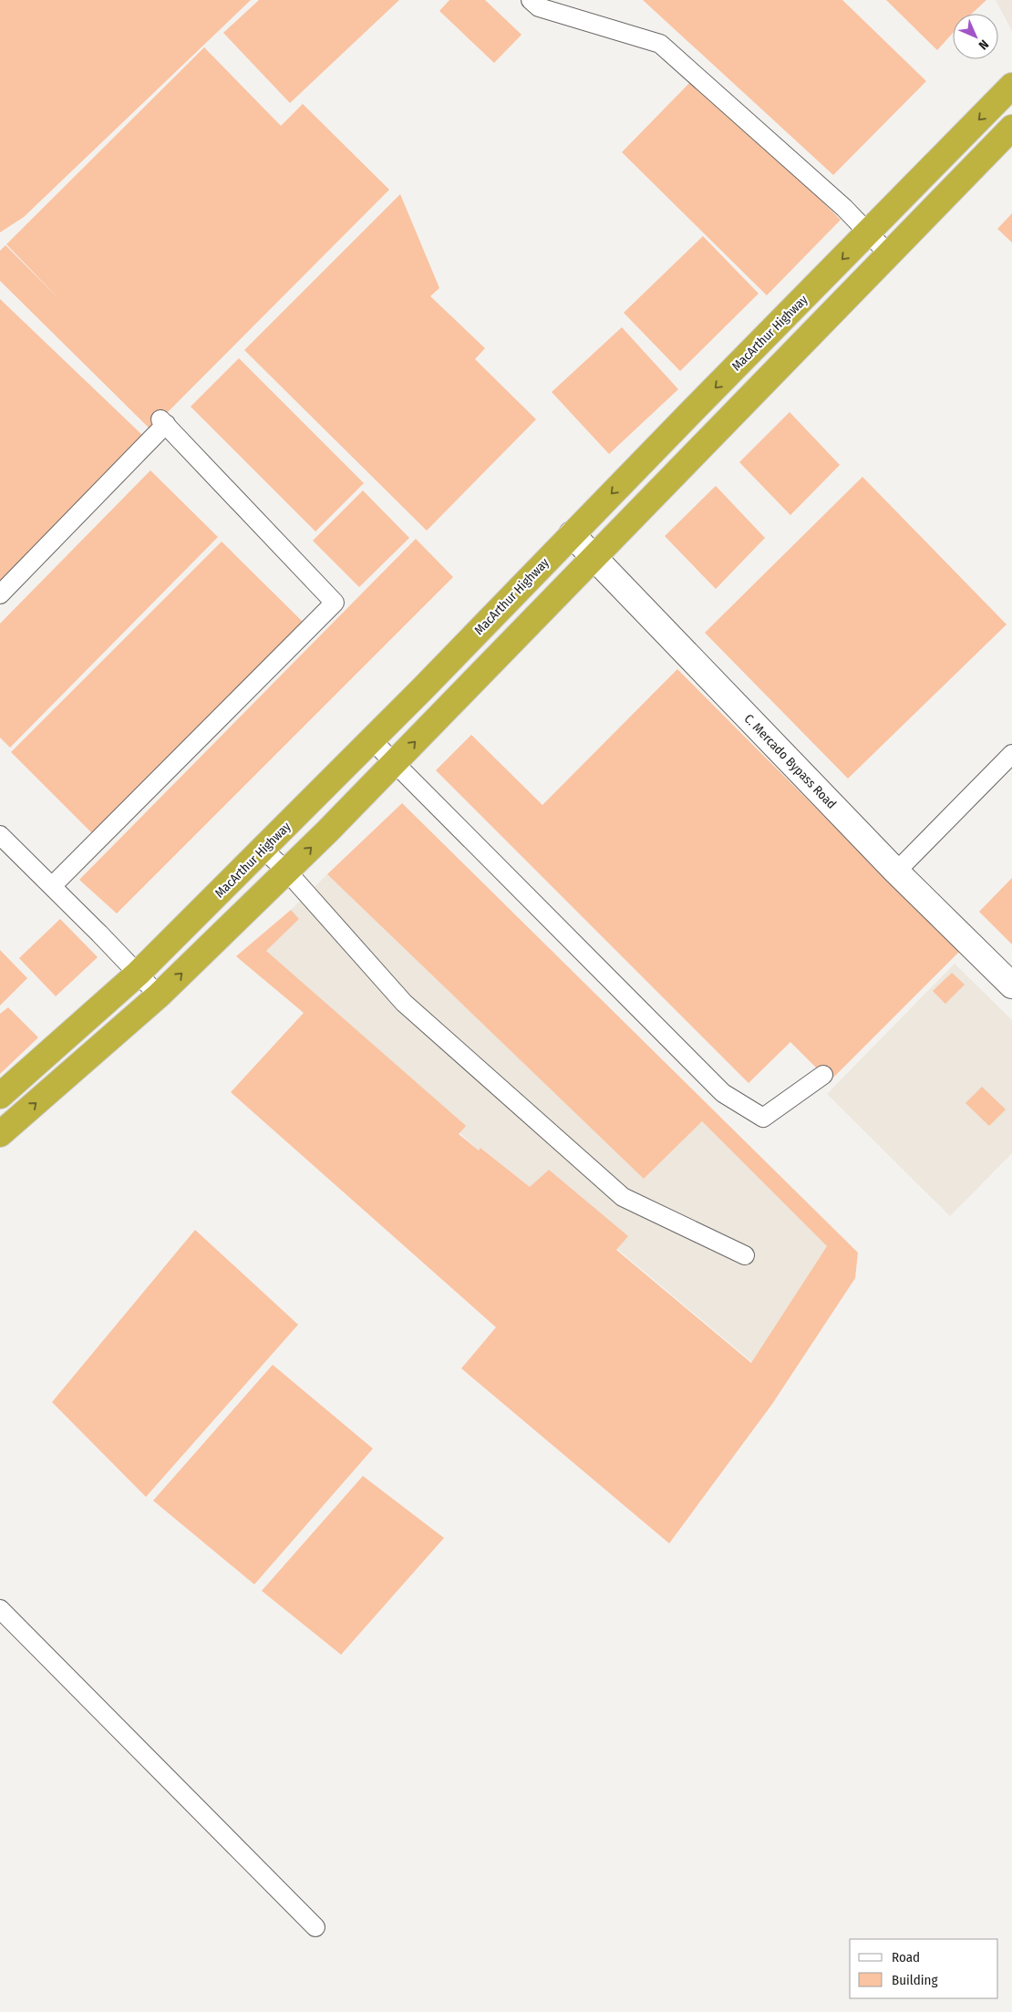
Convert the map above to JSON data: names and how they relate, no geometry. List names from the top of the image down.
{
  "streets": {
    "highway": ["MacArthur Highway"],
    "street": ["C. Mercado Bypass Road"]
  },
  "crossings": [
    ["MacArthur Highway", "C. Mercado Bypass Road"]
  ],
  "legend": ["Road", "Building"],
  "north": "bottom right"
}
